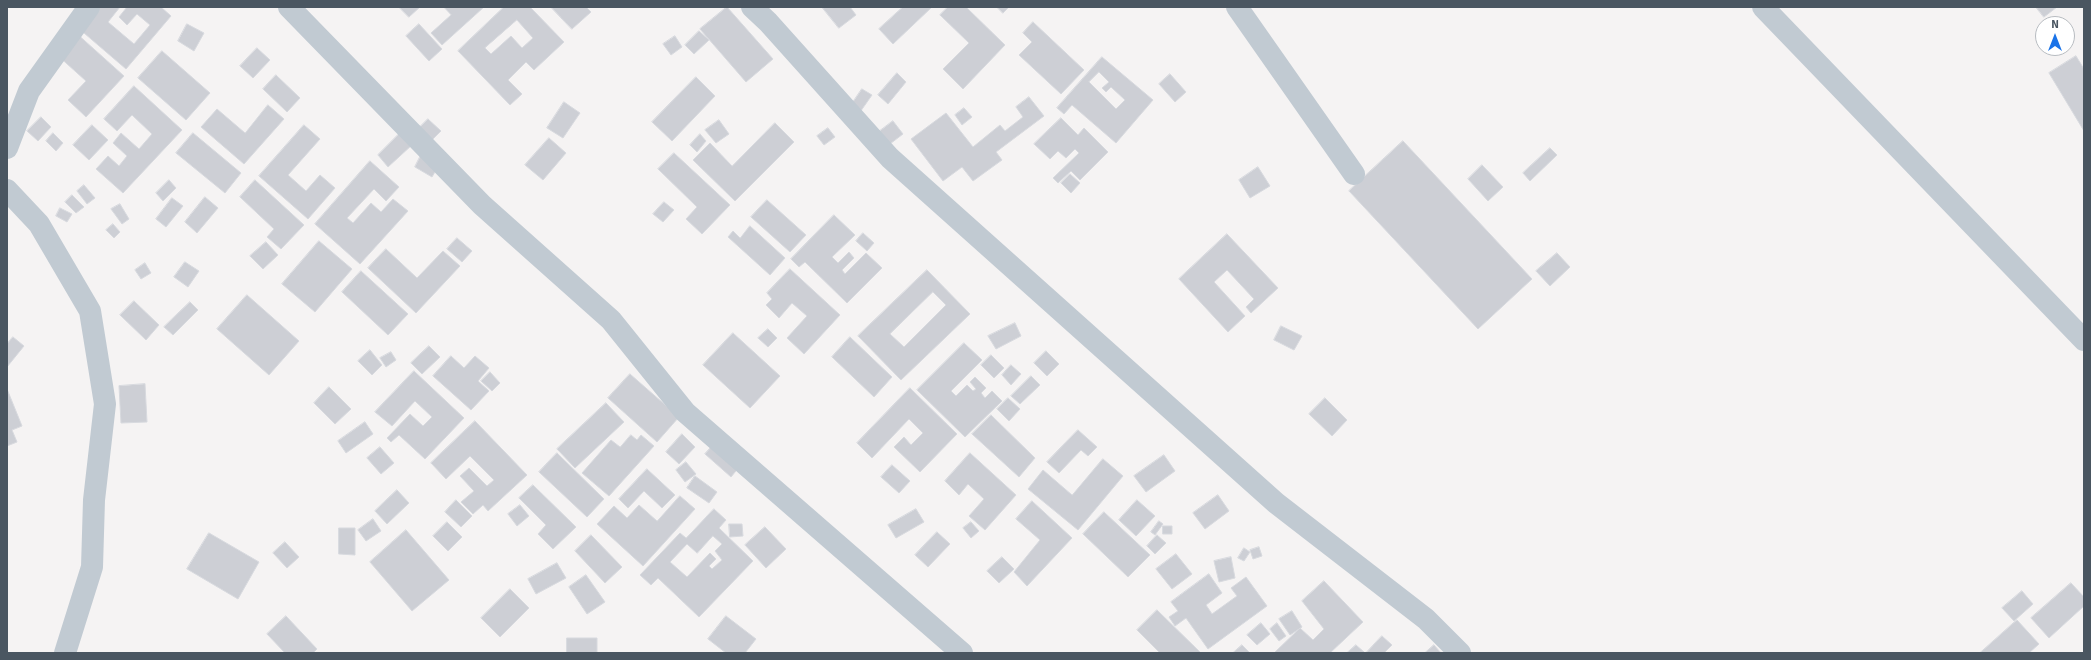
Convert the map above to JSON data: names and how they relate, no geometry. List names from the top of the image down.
{
  "north": "top"
}
